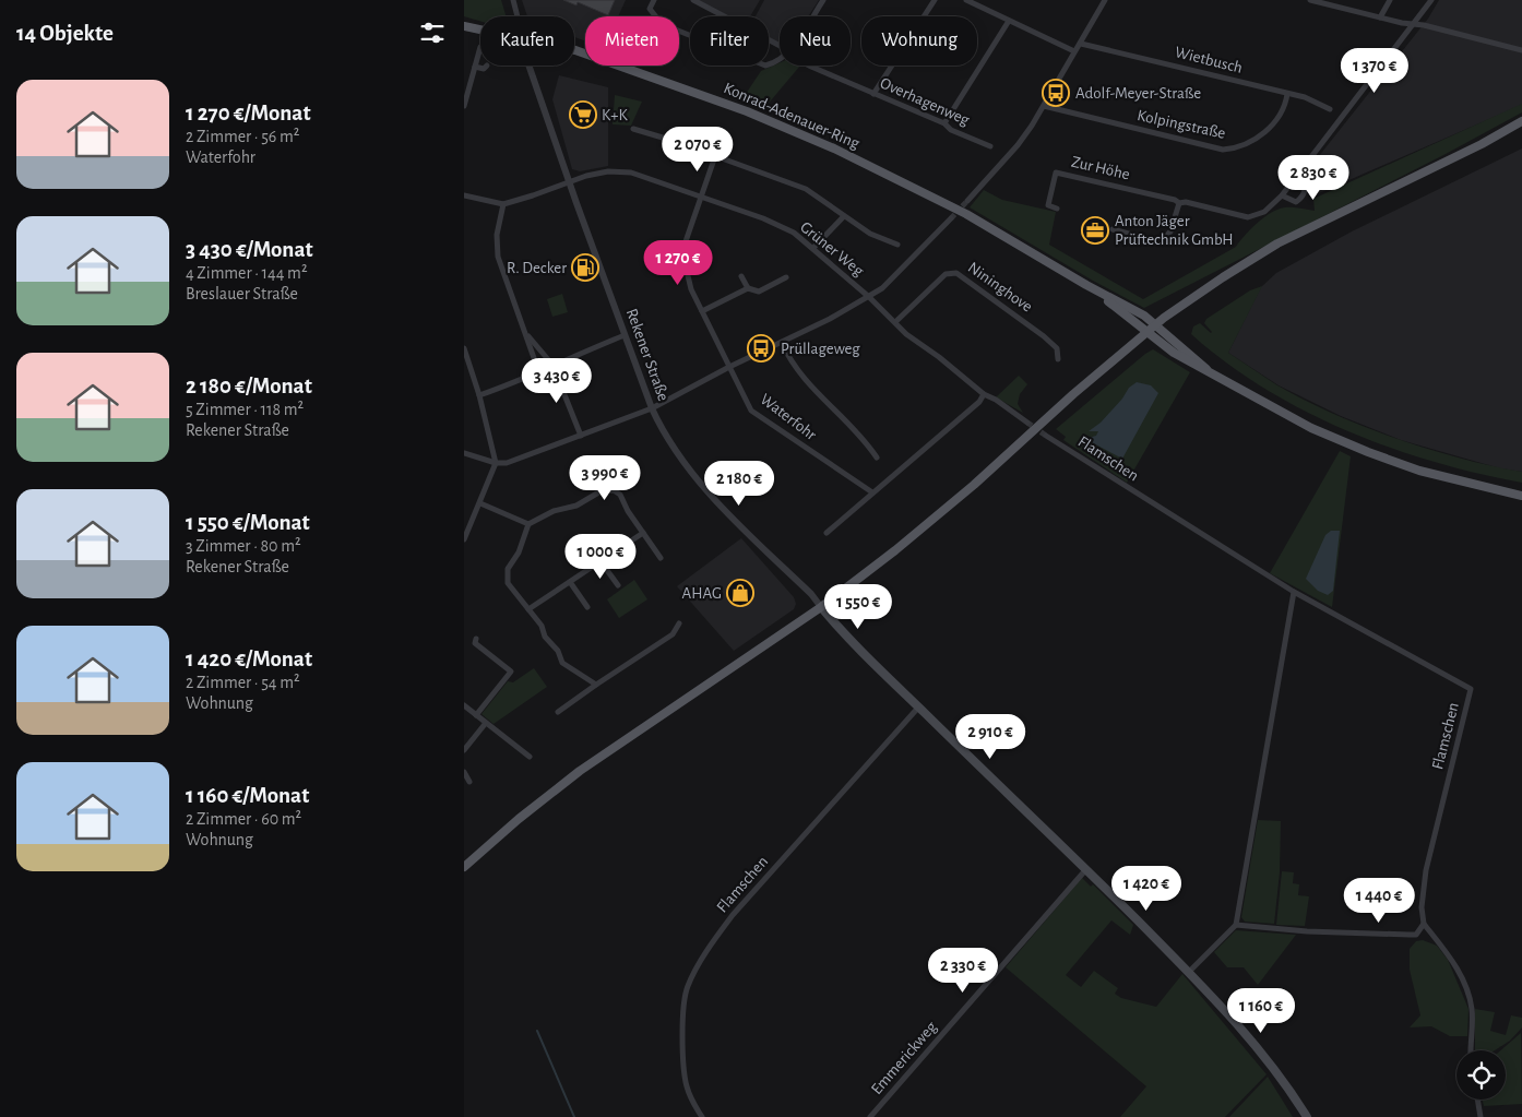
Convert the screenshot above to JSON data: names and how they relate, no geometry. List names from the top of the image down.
{
  "streets": {
    "main road": ["Konrad-Adenauer-Ring"],
    "street": [
      "Wietbusch",
      "Overhagenweg",
      "Kolpingstraße",
      "Zur Höhe",
      "Grüner Weg",
      "Nininghove",
      "Rekener Straße",
      "Waterfohr",
      "Flamschen",
      "Emmerickweg"
    ]
  },
  "crossings": [
    ["Wietbusch", "Kolpingstraße"],
    ["Grüner Weg", "Nininghove"],
    ["Grüner Weg", "Rekener Straße"],
    ["Grüner Weg", "Waterfohr"]
  ],
  "places": {
    "bus stop": ["Adolf-Meyer-Straße", "Prüllageweg"],
    "supermarket": ["K+K"],
    "office": ["Anton Jäger Prüftechnik GmbH"],
    "fuel station": ["R. Decker"],
    "shop": ["AHAG"]
  },
  "page": {
    "heading": "14 Objekte",
    "chip": [
      "Kaufen",
      "Mieten",
      "Filter",
      "Neu",
      "Wohnung"
    ],
    "price": [
      "1 370 €",
      "2 070 €",
      "2 830 €",
      "1 270 €",
      "3 430 €",
      "3 990 €",
      "2 180 €",
      "1 000 €",
      "1 550 €",
      "2 910 €",
      "1 420 €",
      "1 440 €",
      "2 330 €",
      "1 160 €"
    ],
    "list": [
      {
        "name": "1 270 €/Monat",
        "note": "2 Zimmer · 56 m² · Waterfohr"
      },
      {
        "name": "3 430 €/Monat",
        "note": "4 Zimmer · 144 m² · Breslauer Straße"
      },
      {
        "name": "2 180 €/Monat",
        "note": "5 Zimmer · 118 m² · Rekener Straße"
      },
      {
        "name": "1 550 €/Monat",
        "note": "3 Zimmer · 80 m² · Rekener Straße"
      },
      {
        "name": "1 420 €/Monat",
        "note": "2 Zimmer · 54 m² · Wohnung"
      },
      {
        "name": "1 160 €/Monat",
        "note": "2 Zimmer · 60 m² · Wohnung"
      }
    ]
  }
}
